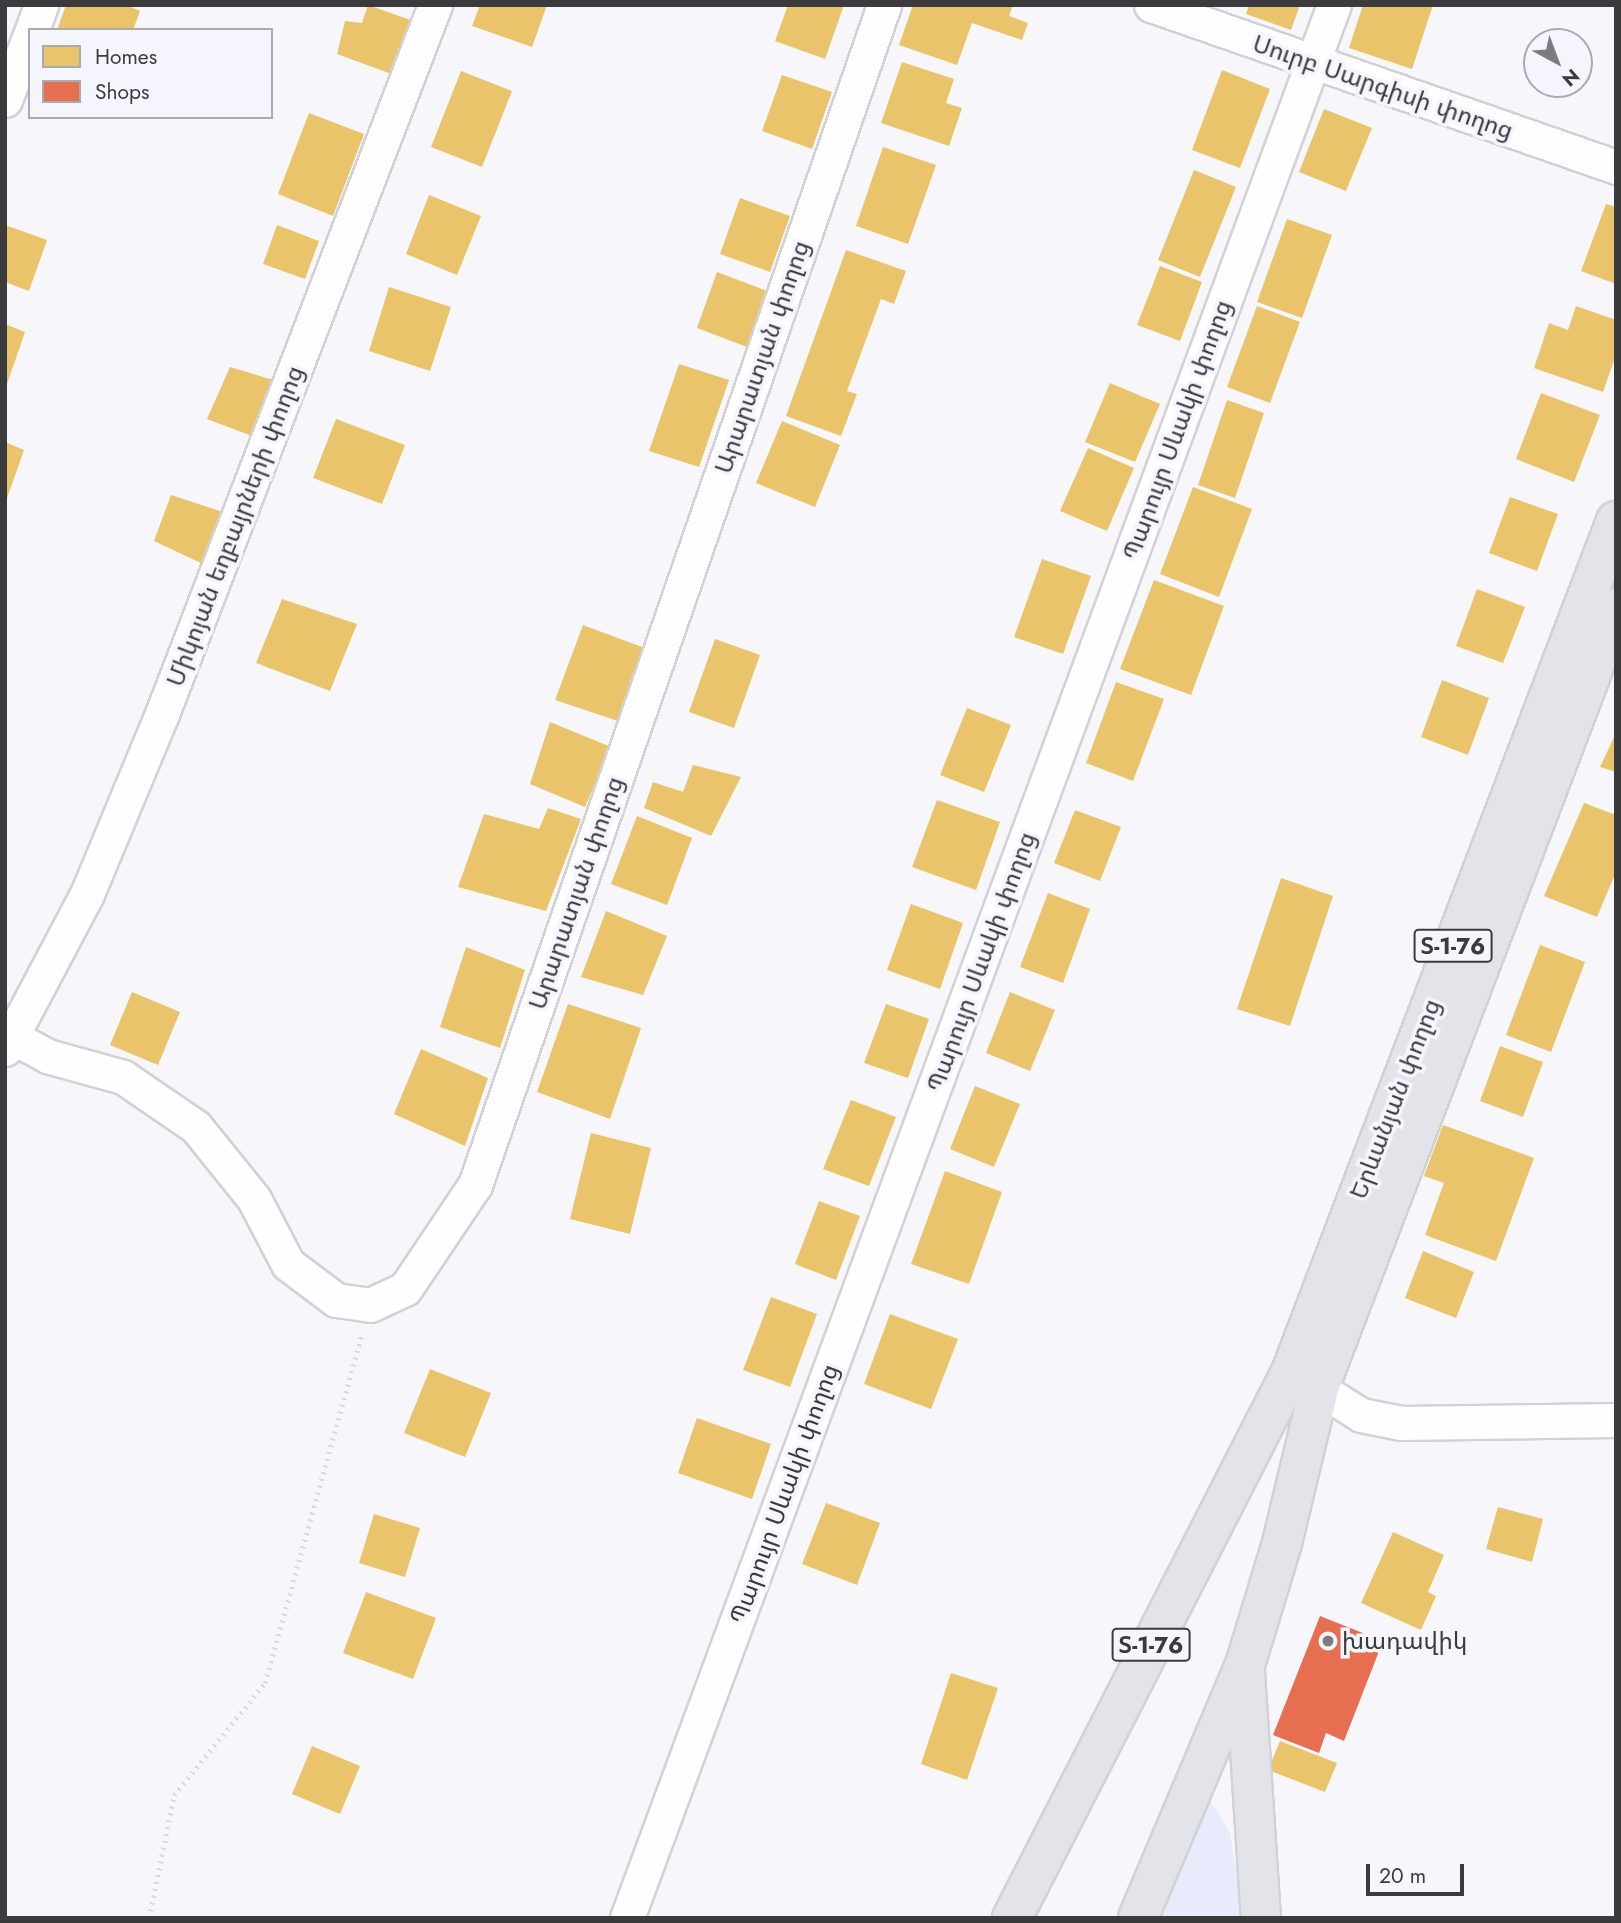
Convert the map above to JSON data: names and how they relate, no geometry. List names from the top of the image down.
{
  "streets": {
    "highway": ["Տ-1-76", "Երևանյան փողոց"],
    "street": [
      "Սուրբ Սարգիսի փողոց",
      "Արարատյան փողոց",
      "Պարույր Սևակի փողոց",
      "Միկոյան եղբայրների փողոց"
    ]
  },
  "crossings": [
    ["Սուրբ Սարգիսի փողոց", "Պարույր Սևակի փողոց"],
    ["Տ-1-76", "Երևանյան փողոց"]
  ],
  "places": ["խադավիկ"],
  "legend": ["Homes", "Shops"],
  "scale_bar": "20 m",
  "north": "bottom right"
}
